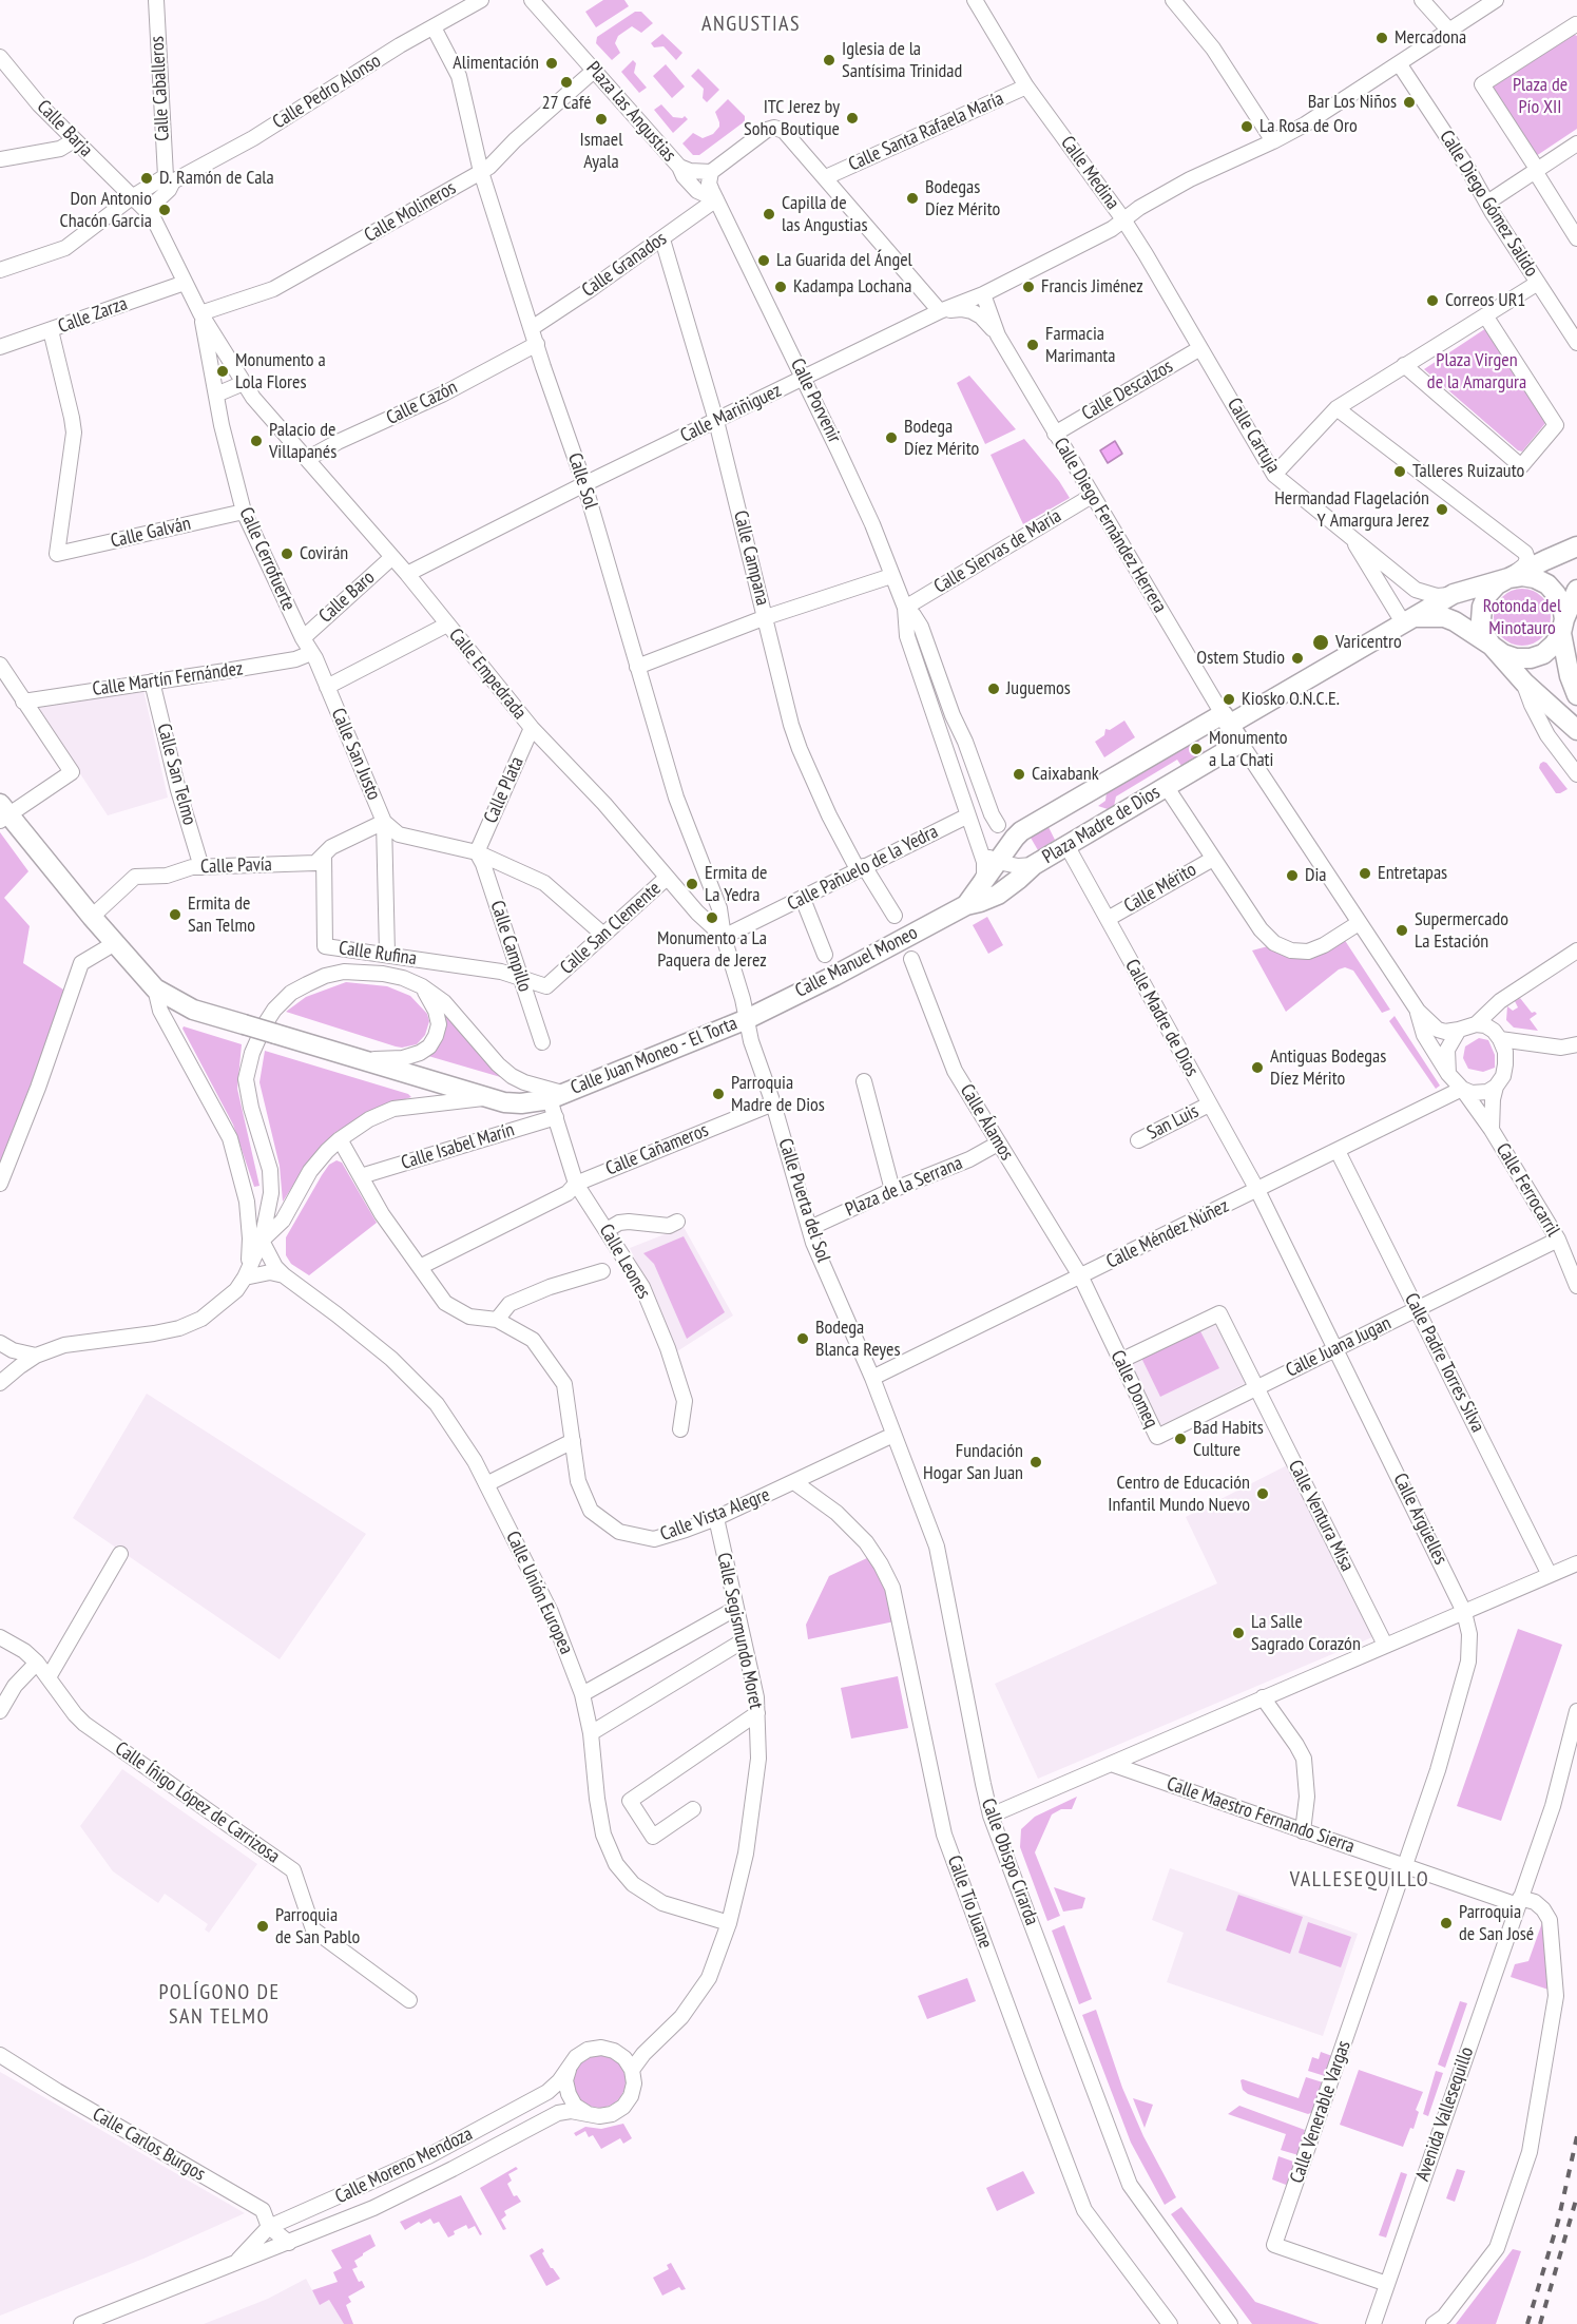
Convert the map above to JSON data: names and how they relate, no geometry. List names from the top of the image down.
{
  "streets": {
    "main road": ["Plaza Madre de Dios", "Calle Manuel Moneo", "Calle Juan Moneo - El Torta"],
    "street": [
      "Calle Caballeros",
      "Calle Pedro Alonso",
      "Plaza las Angustias",
      "Calle Barja",
      "Calle Santa Rafaela María",
      "Calle Medina",
      "Calle Diego Gómez Salido",
      "Calle Molineros",
      "Calle Granados",
      "Calle Zarza",
      "Calle Descalzos",
      "Calle Porvenir",
      "Calle Cazón",
      "Calle Mariñiguez",
      "Calle Cartuja",
      "Calle Sol",
      "Calle Diego Fernández Herrera",
      "Calle Galván",
      "Calle Siervas de María",
      "Calle Campana",
      "Calle Cerrofuerte",
      "Calle Baro",
      "Calle Empedrada",
      "Calle Martín Fernández",
      "Calle San Justo",
      "Calle San Telmo",
      "Calle Plata",
      "Calle Pavía",
      "Calle Pañuelo de la Yedra",
      "Calle Mérito",
      "Calle San Clemente",
      "Calle Campillo",
      "Calle Rufina",
      "Calle Madre de Dios",
      "Calle Álamos",
      "San Luis",
      "Calle Isabel Marín",
      "Calle Cañameros",
      "Plaza de la Serrana",
      "Calle Ferrocarril",
      "Calle Puerta del Sol",
      "Calle Méndez Núñez",
      "Calle Leones",
      "Calle Juana Jugan",
      "Calle Padre Torres Silva",
      "Calle Domeq",
      "Calle Vista Alegre",
      "Calle Ventura Misa",
      "Calle Argüelles",
      "Calle Unión Europea",
      "Calle Segismundo Moret",
      "Calle Íñigo López de Carrizosa",
      "Calle Maestro Fernando Sierra",
      "Calle Obispo Cirarda",
      "Calle Tío Juane",
      "Calle Venerable Vargas",
      "Avenida Vallesequillo",
      "Calle Carlos Burgos",
      "Calle Moreno Mendoza"
    ]
  },
  "crossings": [
    ["Calle Caballeros", "Calle Pedro Alonso"],
    ["Calle Pedro Alonso", "Calle Barja"],
    ["Calle Pedro Alonso", "Calle Sol"],
    ["Plaza las Angustias", "Calle Molineros"],
    ["Plaza las Angustias", "Calle Porvenir"],
    ["Calle Santa Rafaela María", "Calle Medina"],
    ["Calle Medina", "Calle Descalzos"],
    ["Calle Medina", "Calle Mariñiguez"],
    ["Calle Medina", "Calle Cartuja"],
    ["Calle Diego Gómez Salido", "Calle Mariñiguez"],
    ["Calle Molineros", "Calle Sol"],
    ["Calle Molineros", "Calle Cerrofuerte"],
    ["Calle Molineros", "Calle Empedrada"],
    ["Calle Granados", "Calle Porvenir"],
    ["Calle Granados", "Calle Sol"],
    ["Calle Granados", "Calle Campana"],
    ["Calle Zarza", "Calle Galván"],
    ["Calle Descalzos", "Calle Cartuja"],
    ["Calle Descalzos", "Calle Diego Fernández Herrera"],
    ["Calle Porvenir", "Calle Mariñiguez"],
    ["Calle Porvenir", "Calle Siervas de María"],
    ["Calle Porvenir", "Calle Pañuelo de la Yedra"],
    ["Calle Porvenir", "Calle Manuel Moneo"],
    ["Calle Cazón", "Calle Sol"],
    ["Calle Cazón", "Calle Empedrada"],
    ["Calle Mariñiguez", "Calle Sol"],
    ["Calle Mariñiguez", "Calle Diego Fernández Herrera"],
    ["Calle Mariñiguez", "Calle Campana"],
    ["Calle Mariñiguez", "Calle Empedrada"],
    ["Calle Cartuja", "Plaza Madre de Dios"],
    ["Calle Sol", "Calle Empedrada"],
    ["Calle Sol", "Calle Pañuelo de la Yedra"],
    ["Calle Sol", "Calle Manuel Moneo"],
    ["Calle Sol", "Calle Juan Moneo - El Torta"],
    ["Calle Sol", "Calle Puerta del Sol"],
    ["Calle Diego Fernández Herrera", "Calle Siervas de María"],
    ["Calle Diego Fernández Herrera", "Plaza Madre de Dios"],
    ["Calle Galván", "Calle Cerrofuerte"],
    ["Calle Campana", "Calle Pañuelo de la Yedra"],
    ["Calle Cerrofuerte", "Calle Baro"],
    ["Calle Cerrofuerte", "Calle Empedrada"],
    ["Calle Cerrofuerte", "Calle Martín Fernández"],
    ["Calle Cerrofuerte", "Calle San Justo"],
    ["Calle Baro", "Calle Empedrada"],
    ["Calle Empedrada", "Calle Plata"],
    ["Calle Empedrada", "Calle Pañuelo de la Yedra"],
    ["Calle Empedrada", "Calle San Clemente"],
    ["Calle Martín Fernández", "Calle San Telmo"],
    ["Calle San Justo", "Calle Plata"],
    ["Calle San Justo", "Calle Pavía"],
    ["Calle San Justo", "Calle San Clemente"],
    ["Calle San Justo", "Calle Campillo"],
    ["Calle San Justo", "Calle Rufina"],
    ["Calle San Telmo", "Calle Pavía"],
    ["Calle Plata", "Calle Campillo"],
    ["Plaza Madre de Dios", "Calle Mérito"],
    ["Plaza Madre de Dios", "Calle Manuel Moneo"],
    ["Plaza Madre de Dios", "Calle Madre de Dios"],
    ["Calle Pavía", "Calle Rufina"],
    ["Calle Mérito", "Calle Madre de Dios"],
    ["Calle San Clemente", "Calle Campillo"],
    ["Calle San Clemente", "Calle Rufina"],
    ["Calle Campillo", "Calle Rufina"],
    ["Calle Manuel Moneo", "Calle Juan Moneo - El Torta"],
    ["Calle Manuel Moneo", "Calle Puerta del Sol"],
    ["Calle Madre de Dios", "San Luis"],
    ["Calle Madre de Dios", "Calle Méndez Núñez"],
    ["Calle Madre de Dios", "Calle Argüelles"],
    ["Calle Juan Moneo - El Torta", "Calle Isabel Marín"],
    ["Calle Juan Moneo - El Torta", "Calle Puerta del Sol"],
    ["Calle Juan Moneo - El Torta", "Calle Leones"],
    ["Calle Álamos", "Plaza de la Serrana"],
    ["Calle Álamos", "Calle Méndez Núñez"],
    ["Calle Álamos", "Calle Domeq"],
    ["Calle Isabel Marín", "Calle Leones"],
    ["Calle Isabel Marín", "Calle Vista Alegre"],
    ["Calle Cañameros", "Calle Puerta del Sol"],
    ["Calle Cañameros", "Calle Leones"],
    ["Calle Cañameros", "Calle Vista Alegre"],
    ["Plaza de la Serrana", "Calle Puerta del Sol"],
    ["Calle Ferrocarril", "Calle Méndez Núñez"],
    ["Calle Ferrocarril", "Calle Juana Jugan"],
    ["Calle Puerta del Sol", "Calle Méndez Núñez"],
    ["Calle Puerta del Sol", "Calle Obispo Cirarda"],
    ["Calle Méndez Núñez", "Calle Padre Torres Silva"],
    ["Calle Méndez Núñez", "Calle Domeq"],
    ["Calle Méndez Núñez", "Calle Argüelles"],
    ["Calle Méndez Núñez", "Calle Obispo Cirarda"],
    ["Calle Juana Jugan", "Calle Padre Torres Silva"],
    ["Calle Juana Jugan", "Calle Domeq"],
    ["Calle Juana Jugan", "Calle Ventura Misa"],
    ["Calle Juana Jugan", "Calle Argüelles"],
    ["Calle Domeq", "Calle Ventura Misa"],
    ["Calle Vista Alegre", "Calle Segismundo Moret"],
    ["Calle Vista Alegre", "Calle Obispo Cirarda"],
    ["Calle Vista Alegre", "Calle Tío Juane"],
    ["Calle Argüelles", "Calle Maestro Fernando Sierra"],
    ["Calle Argüelles", "Calle Venerable Vargas"],
    ["Calle Unión Europea", "Calle Segismundo Moret"],
    ["Calle Segismundo Moret", "Calle Moreno Mendoza"],
    ["Calle Maestro Fernando Sierra", "Calle Venerable Vargas"],
    ["Calle Maestro Fernando Sierra", "Avenida Vallesequillo"],
    ["Calle Venerable Vargas", "Avenida Vallesequillo"],
    ["Calle Carlos Burgos", "Calle Moreno Mendoza"]
  ],
  "districts": ["ANGUSTIAS", "VALLESEQUILLO", "POLÍGONO DE SAN TELMO"],
  "parks": ["Plaza de Pío XII", "Plaza Virgen de la Amargura", "Rotonda del Minotauro"],
  "places": [
    "Mercadona",
    "Iglesia de la Santísima Trinidad",
    "Alimentación",
    "27 Café",
    "Bar Los Niños",
    "ITC Jerez by Soho Boutique",
    "Ismael Ayala",
    "La Rosa de Oro",
    "D. Ramón de Cala",
    "Bodegas Díez Mérito",
    "Don Antonio Chacón Garcia",
    "Capilla de las Angustias",
    "La Guarida del Ángel",
    "Kadampa Lochana",
    "Francis Jiménez",
    "Correos UR1",
    "Farmacia Marimanta",
    "Monumento a Lola Flores",
    "Bodega Díez Mérito",
    "Palacio de Villapanés",
    "Talleres Ruizauto",
    "Hermandad Flagelación Y Amargura Jerez",
    "Covirán",
    "Varicentro",
    "Ostem Studio",
    "Juguemos",
    "Kiosko O.N.C.E.",
    "Monumento a La Chati",
    "Caixabank",
    "Entretapas",
    "Dia",
    "Ermita de La Yedra",
    "Ermita de San Telmo",
    "Monumento a La Paquera de Jerez",
    "Supermercado La Estación",
    "Antiguas Bodegas Díez Mérito",
    "Parroquia Madre de Dios",
    "Bodega Blanca Reyes",
    "Bad Habits Culture",
    "Fundación Hogar San Juan",
    "Centro de Educación Infantil Mundo Nuevo",
    "La Salle Sagrado Corazón",
    "Parroquia de San José",
    "Parroquia de San Pablo"
  ]
}
